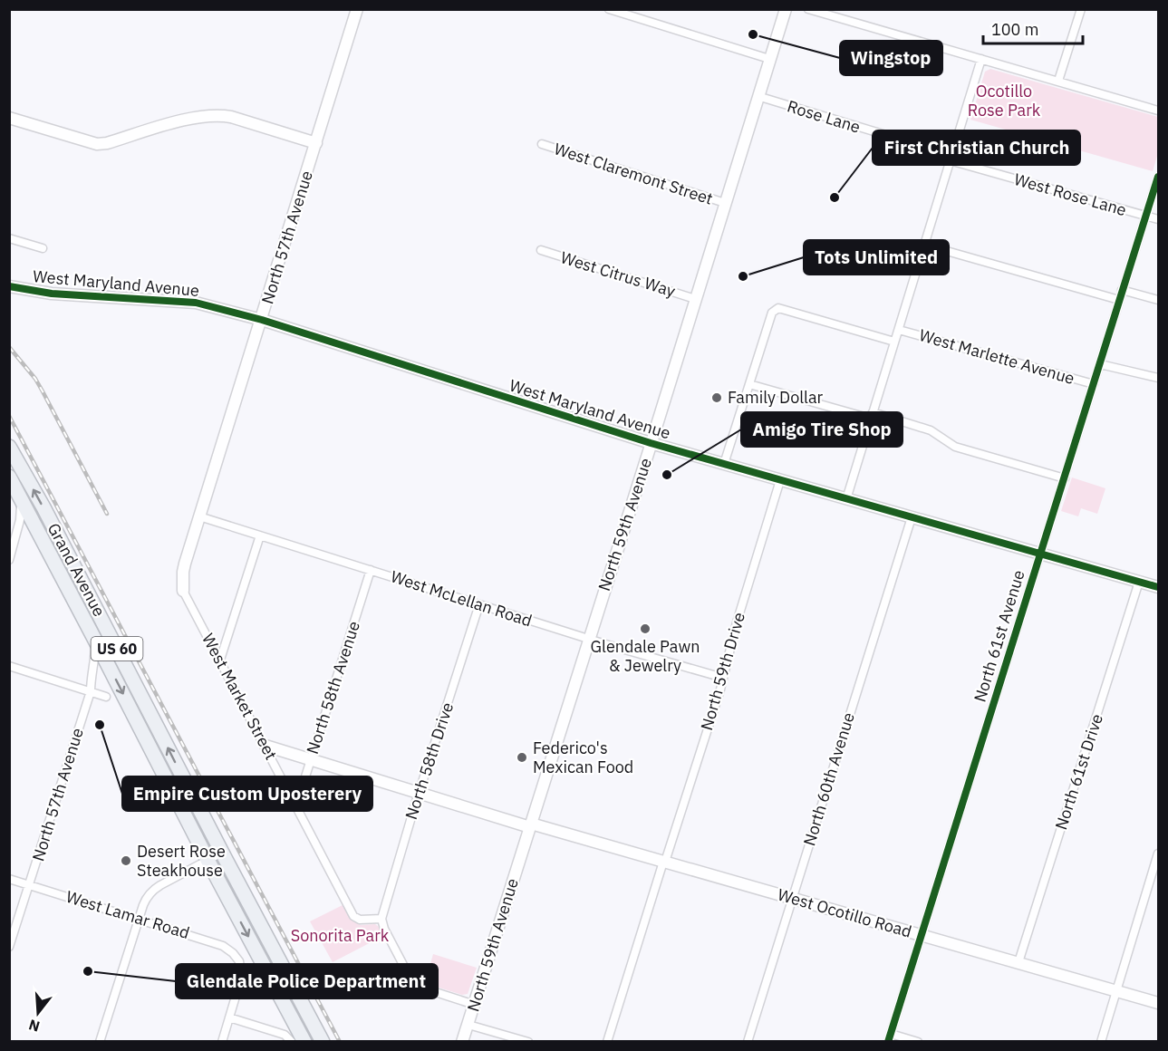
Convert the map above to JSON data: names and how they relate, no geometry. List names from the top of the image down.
{
  "streets": {
    "highway": ["Grand Avenue", "US 60"],
    "street": [
      "Rose Lane",
      "West Claremont Street",
      "West Rose Lane",
      "North 57th Avenue",
      "West Citrus Way",
      "West Maryland Avenue",
      "West Marlette Avenue",
      "North 59th Avenue",
      "West McLellan Road",
      "North 61st Avenue",
      "North 59th Drive",
      "North 58th Avenue",
      "West Market Street",
      "North 58th Drive",
      "North 61st Drive",
      "North 60th Avenue",
      "West Ocotillo Road",
      "West Lamar Road"
    ]
  },
  "crossings": [
    ["Rose Lane", "West Rose Lane"],
    ["Rose Lane", "North 59th Avenue"],
    ["West Claremont Street", "North 59th Avenue"],
    ["West Rose Lane", "North 61st Avenue"],
    ["North 57th Avenue", "West Maryland Avenue"],
    ["North 57th Avenue", "Grand Avenue"],
    ["North 57th Avenue", "West McLellan Road"],
    ["North 57th Avenue", "West Market Street"],
    ["North 57th Avenue", "West Lamar Road"],
    ["West Citrus Way", "North 59th Avenue"],
    ["West Maryland Avenue", "North 59th Avenue"],
    ["West Maryland Avenue", "North 61st Avenue"],
    ["West Maryland Avenue", "North 59th Drive"],
    ["West Maryland Avenue", "North 61st Drive"],
    ["West Maryland Avenue", "North 60th Avenue"],
    ["West Marlette Avenue", "North 61st Avenue"],
    ["North 59th Avenue", "West McLellan Road"],
    ["North 59th Avenue", "West Ocotillo Road"],
    ["West McLellan Road", "North 59th Drive"],
    ["West McLellan Road", "North 58th Avenue"],
    ["West McLellan Road", "North 58th Drive"],
    ["North 61st Avenue", "West Ocotillo Road"],
    ["North 59th Drive", "West Ocotillo Road"],
    ["North 58th Avenue", "West Market Street"],
    ["North 58th Avenue", "West Ocotillo Road"],
    ["West Market Street", "North 58th Drive"],
    ["West Market Street", "West Ocotillo Road"],
    ["North 58th Drive", "West Ocotillo Road"],
    ["North 61st Drive", "West Ocotillo Road"],
    ["North 60th Avenue", "West Ocotillo Road"]
  ],
  "parks": ["Ocotillo Rose Park", "Sonorita Park"],
  "places": [
    "Wingstop",
    "First Christian Church",
    "Tots Unlimited",
    "Family Dollar",
    "Amigo Tire Shop",
    "Glendale Pawn & Jewelry",
    "Empire Custom Uposterery",
    "Federico's Mexican Food",
    "Desert Rose Steakhouse",
    "Glendale Police Department"
  ],
  "scale_bar": "100 m",
  "north": "bottom"
}
